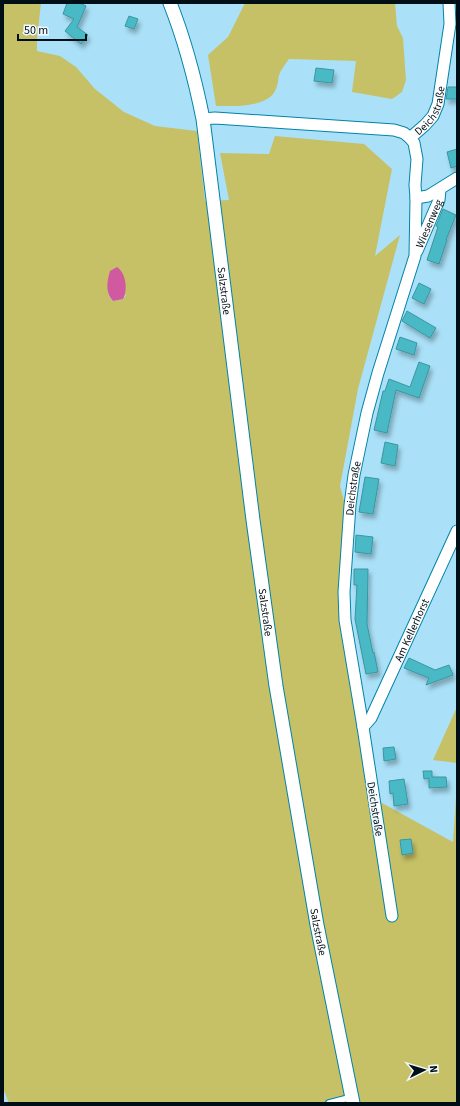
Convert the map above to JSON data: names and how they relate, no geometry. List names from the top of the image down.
{
  "streets": {
    "street": [
      "Deichstraße",
      "Wiesenweg",
      "Salzstraße",
      "Am Kellerhorst"
    ]
  },
  "crossings": [
    ["Deichstraße", "Wiesenweg"],
    ["Deichstraße", "Am Kellerhorst"]
  ],
  "scale_bar": "50 m",
  "north": "right"
}
